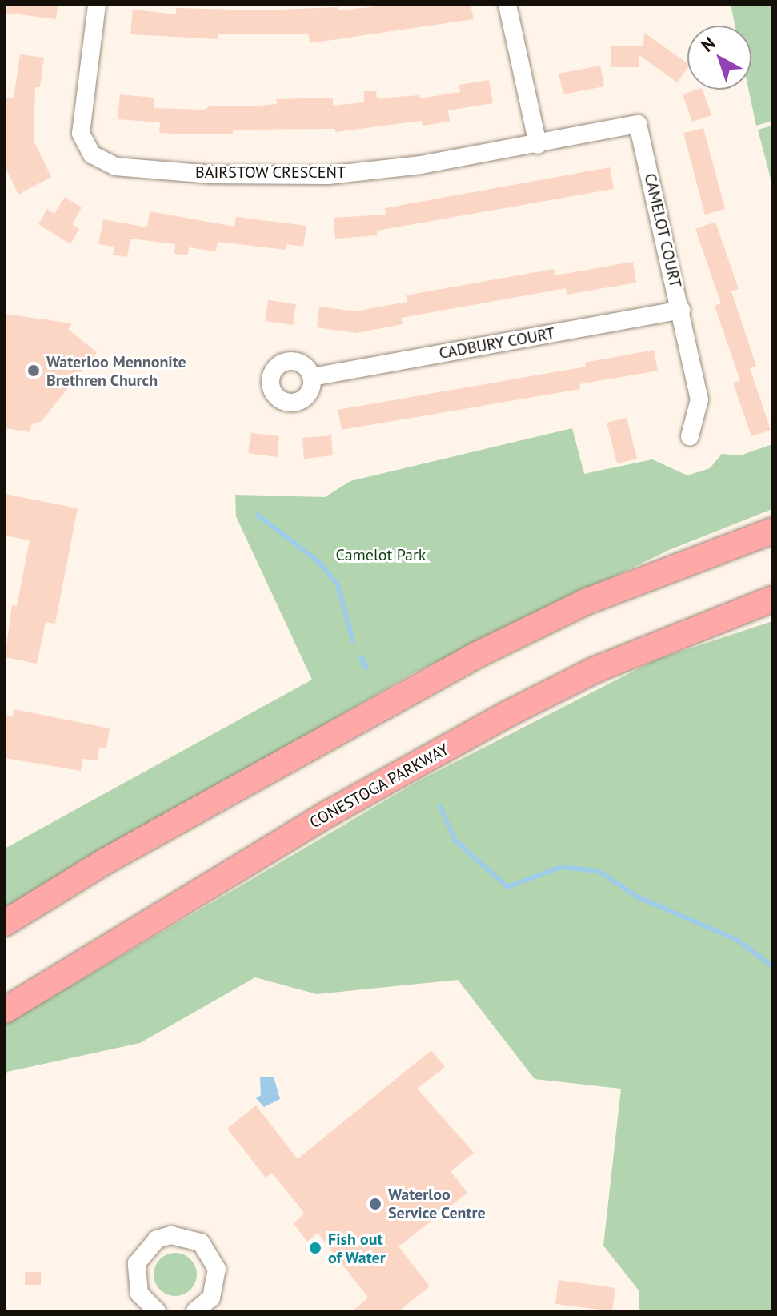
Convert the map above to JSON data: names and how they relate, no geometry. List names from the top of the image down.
{
  "streets": {
    "highway": ["CONESTOGA PARKWAY"],
    "street": ["BAIRSTOW CRESCENT", "CAMELOT COURT", "CADBURY COURT"]
  },
  "crossings": [
    ["BAIRSTOW CRESCENT", "CAMELOT COURT"],
    ["CAMELOT COURT", "CADBURY COURT"]
  ],
  "parks": ["Camelot Park"],
  "places": ["Waterloo Mennonite Brethren Church", "Waterloo Service Centre", "Fish out of Water"],
  "north": "top left"
}
